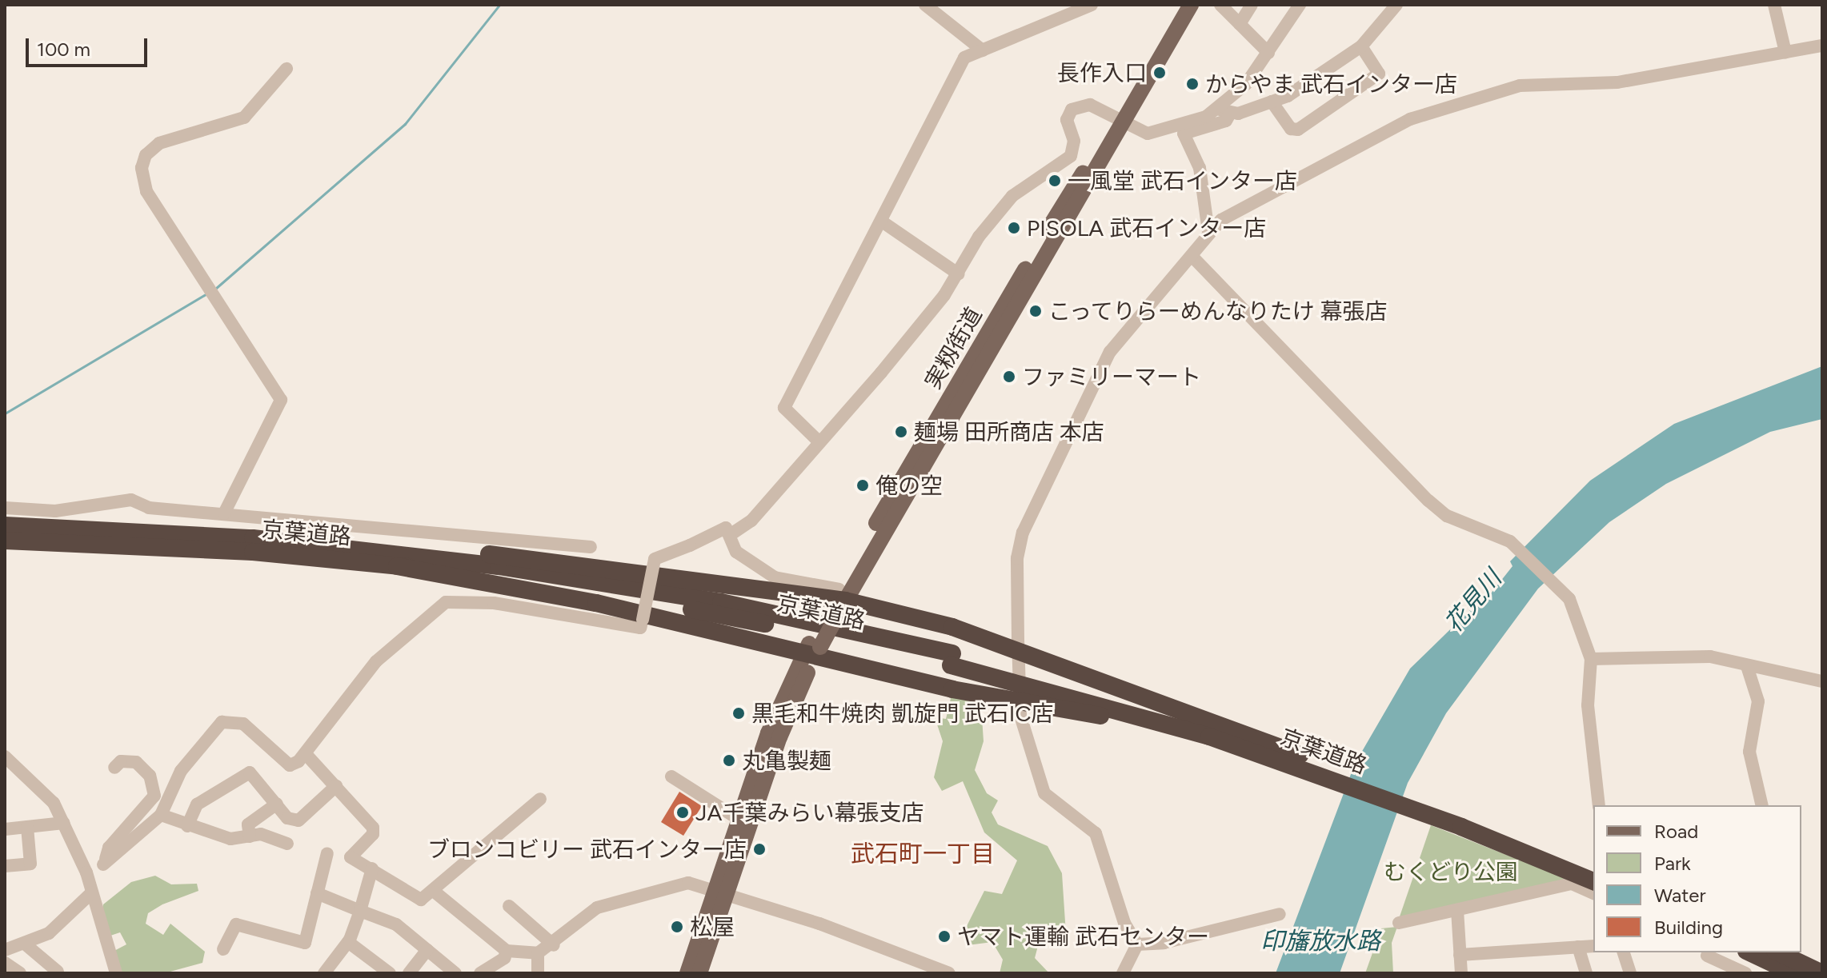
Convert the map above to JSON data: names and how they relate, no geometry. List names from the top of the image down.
{
  "streets": {
    "highway": ["京葉道路"],
    "main road": ["実籾街道"]
  },
  "districts": ["武石町一丁目"],
  "water": ["花見川", "印旛放水路"],
  "parks": ["むくどり公園"],
  "places": [
    "長作入口",
    "からやま 武石インター店",
    "一風堂 武石インター店",
    "PISOLA 武石インター店",
    "こってりらーめんなりたけ 幕張店",
    "ファミリーマート",
    "麺場 田所商店 本店",
    "俺の空",
    "黒毛和牛焼肉 凱旋門 武石IC店",
    "丸亀製麺",
    "JA千葉みらい幕張支店",
    "ブロンコビリー 武石インター店",
    "松屋",
    "ヤマト運輸 武石センター"
  ],
  "legend": [
    "Road",
    "Park",
    "Water",
    "Building"
  ],
  "scale_bar": "100 m"
}
